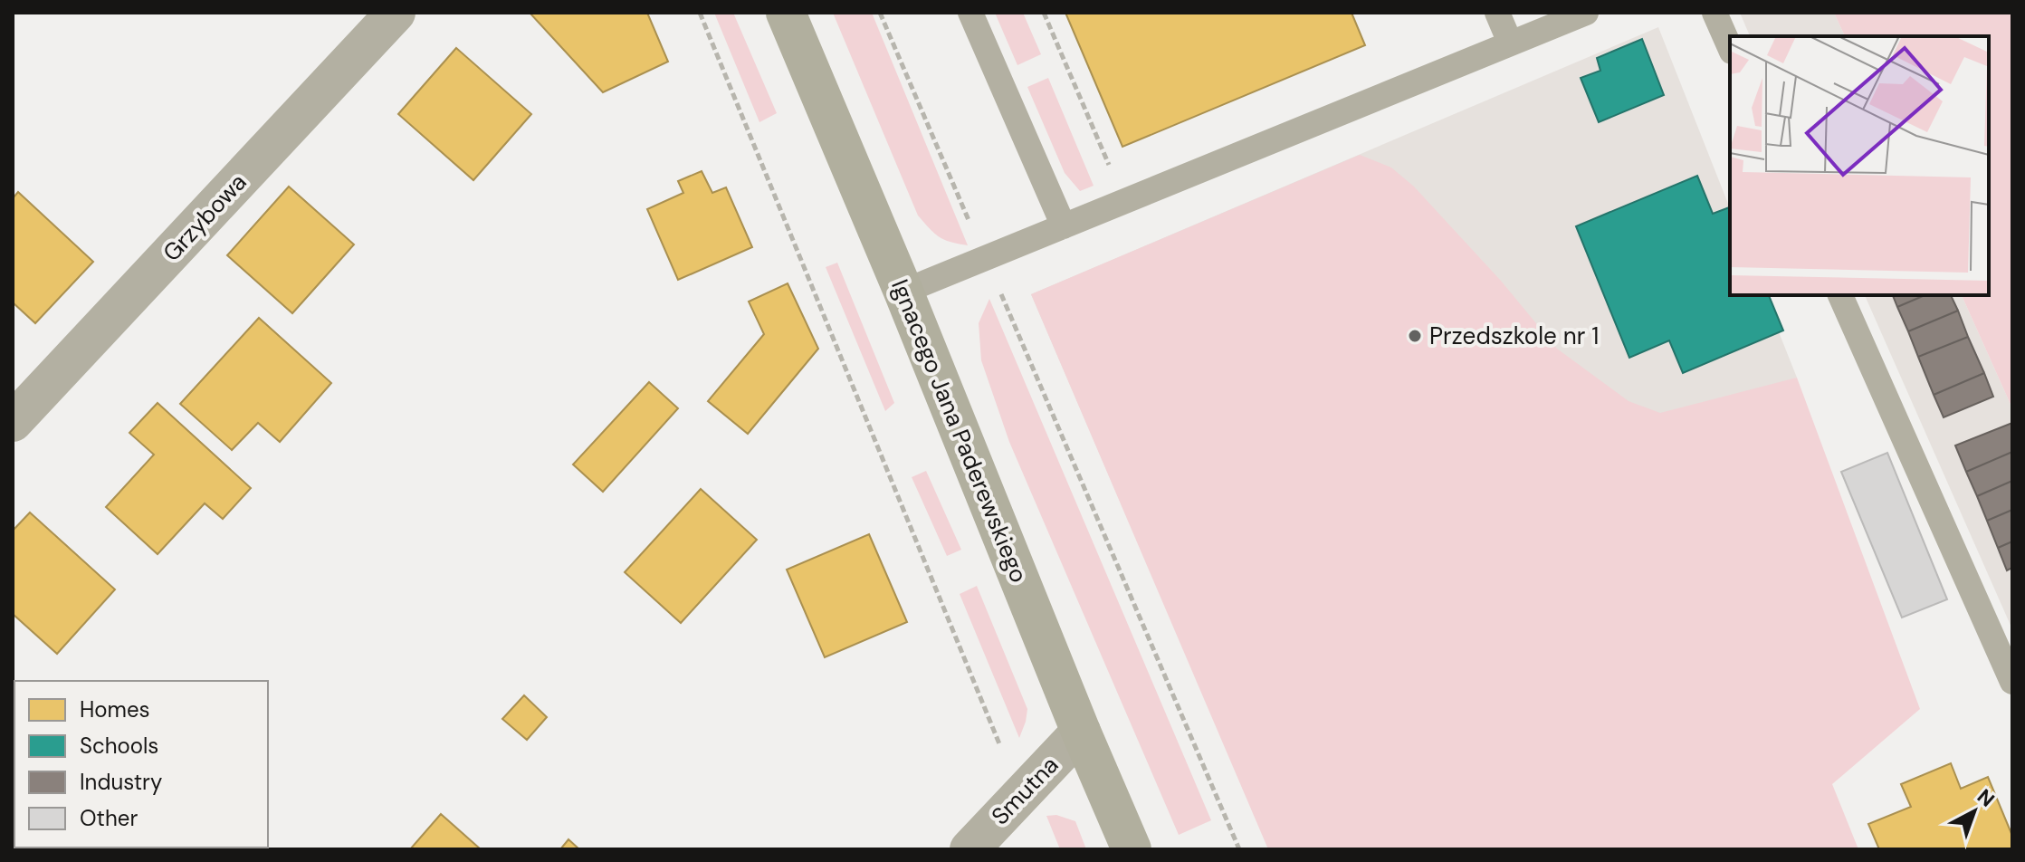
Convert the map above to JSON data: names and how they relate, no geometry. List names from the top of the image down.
{
  "streets": {
    "main road": ["Ignacego Jana Paderewskiego"],
    "street": ["Grzybowa", "Smutna"]
  },
  "crossings": [
    ["Ignacego Jana Paderewskiego", "Smutna"]
  ],
  "places": ["Przedszkole nr 1"],
  "legend": [
    "Homes",
    "Schools",
    "Industry",
    "Other"
  ],
  "north": "top right"
}
